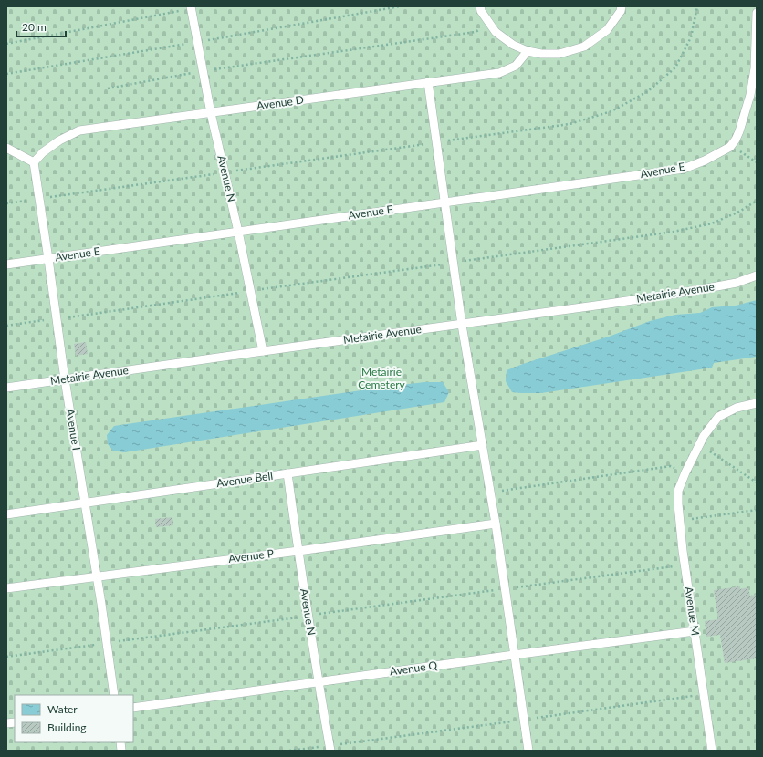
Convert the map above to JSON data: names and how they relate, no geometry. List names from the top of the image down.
{
  "streets": {
    "lane": [
      "Avenue D",
      "Avenue E",
      "Avenue N",
      "Metairie Avenue",
      "Avenue I",
      "Avenue Bell",
      "Avenue P",
      "Avenue M",
      "Avenue Q"
    ]
  },
  "crossings": [
    ["Avenue D", "Avenue N"],
    ["Avenue D", "Avenue I"],
    ["Avenue E", "Avenue N"],
    ["Avenue E", "Avenue I"],
    ["Avenue N", "Metairie Avenue"],
    ["Avenue N", "Avenue Bell"],
    ["Avenue N", "Avenue P"],
    ["Avenue N", "Avenue Q"],
    ["Metairie Avenue", "Avenue I"],
    ["Avenue I", "Avenue Bell"],
    ["Avenue I", "Avenue P"],
    ["Avenue M", "Avenue Q"]
  ],
  "parks": ["Metairie Cemetery"],
  "legend": ["Water", "Building"],
  "scale_bar": "20 m"
}
